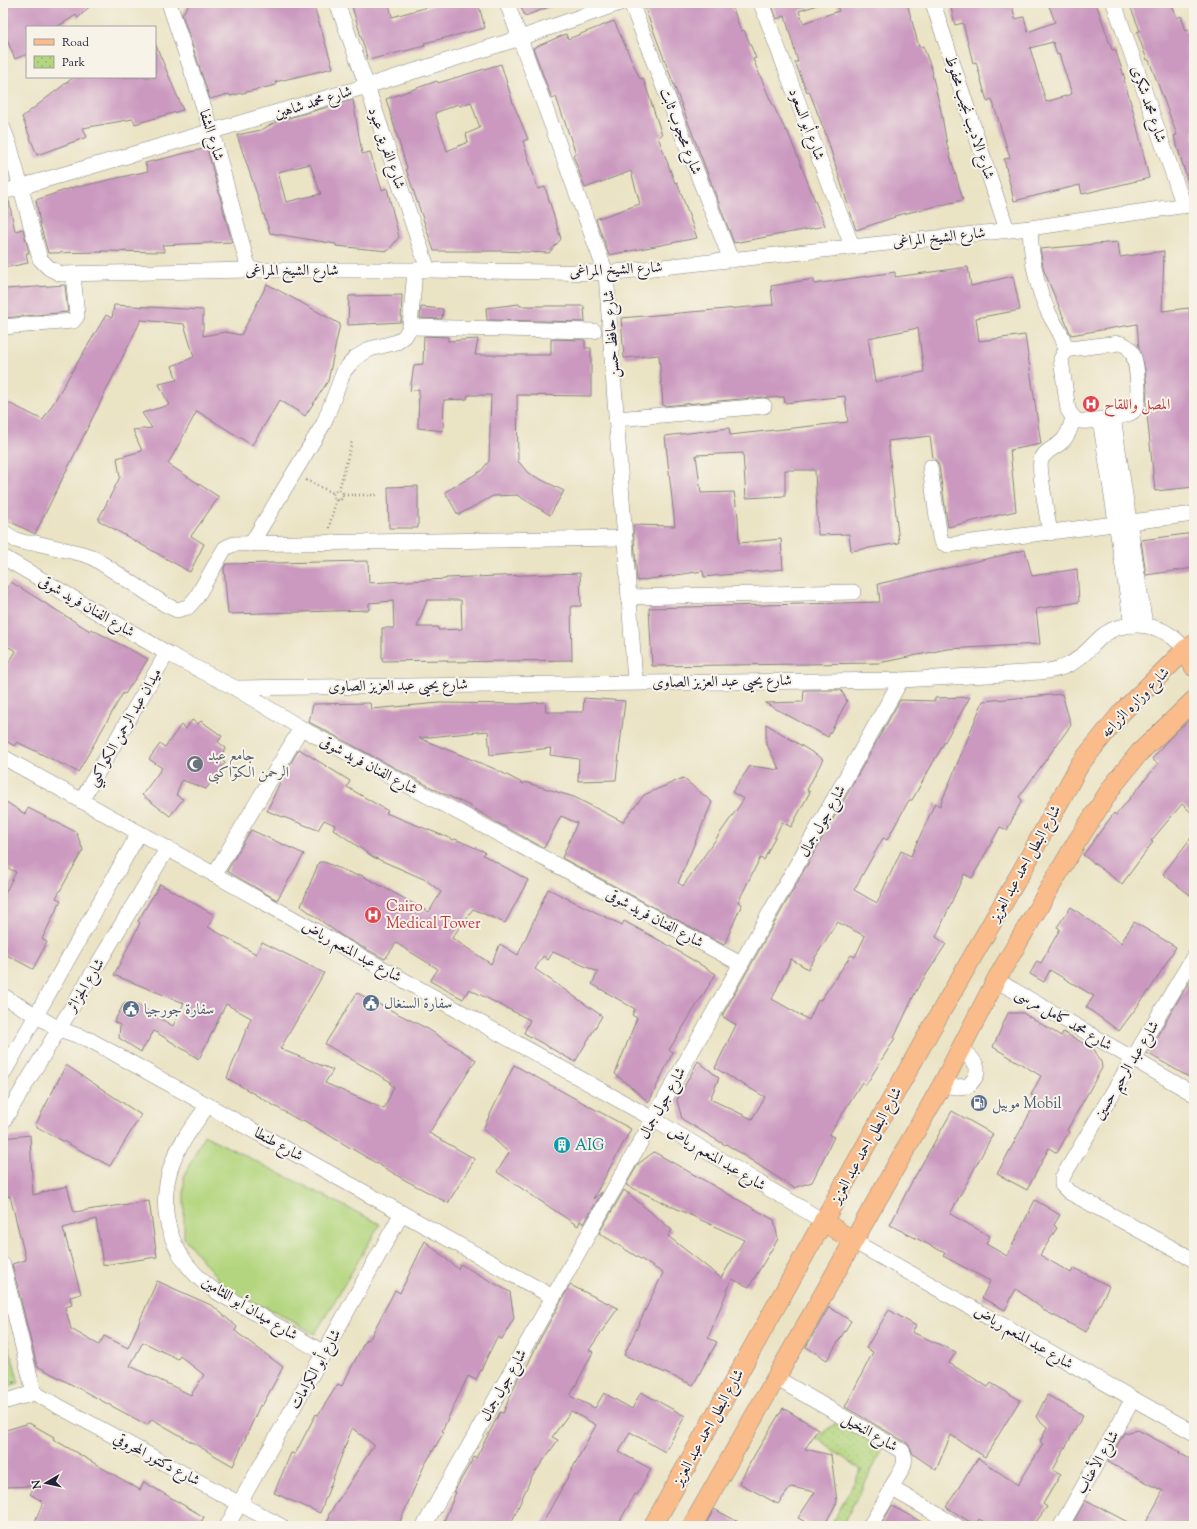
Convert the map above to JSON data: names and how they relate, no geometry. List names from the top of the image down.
{
  "streets": {
    "main road": ["شارع وزاره الزراعه", "شارع البطل احمد عبد العزيز"],
    "street": [
      "شارع محمد شاهين",
      "شارع محمد شكرى",
      "شارع الاديب نجيب محفوظ",
      "شارع أبو السعود",
      "شارع محجوب ثابت",
      "شارع الشفا",
      "شارع الفريق عبود",
      "شارع الشيخ المراغى",
      "شارع حافظ حسن",
      "شارع الفنان فريد شوقى",
      "شارع يحيى عبد العزيز الصاوى",
      "ميدان عبد الرحمن الكواكبي",
      "شارع جول جمال",
      "شارع عبد المنعم رياض",
      "شارع الجزائر",
      "شارع محمد كامل مرسى",
      "شارع عبد الرحيم حسين",
      "شارع طنطا",
      "شارع ميدان أبو اللثامين",
      "شارع أبو الكرامات",
      "شارع النخيل",
      "شارع دكتور المحروقي",
      "شارع الأعناب"
    ]
  },
  "crossings": [
    ["شارع محمد شاهين", "شارع الشفا"],
    ["شارع محمد شاهين", "شارع الفريق عبود"],
    ["شارع محمد شاهين", "شارع الشيخ المراغى"],
    ["شارع محمد شاهين", "شارع حافظ حسن"],
    ["شارع محمد شكرى", "شارع الشيخ المراغى"],
    ["شارع الاديب نجيب محفوظ", "شارع الشيخ المراغى"],
    ["شارع أبو السعود", "شارع الشيخ المراغى"],
    ["شارع محجوب ثابت", "شارع الشيخ المراغى"],
    ["شارع الشفا", "شارع الشيخ المراغى"],
    ["شارع الفريق عبود", "شارع الشيخ المراغى"],
    ["شارع الشيخ المراغى", "شارع حافظ حسن"],
    ["شارع حافظ حسن", "شارع يحيى عبد العزيز الصاوى"],
    ["شارع الفنان فريد شوقى", "شارع يحيى عبد العزيز الصاوى"],
    ["شارع الفنان فريد شوقى", "ميدان عبد الرحمن الكواكبي"],
    ["شارع الفنان فريد شوقى", "شارع جول جمال"],
    ["شارع يحيى عبد العزيز الصاوى", "شارع جول جمال"],
    ["شارع وزاره الزراعه", "شارع البطل احمد عبد العزيز"],
    ["ميدان عبد الرحمن الكواكبي", "شارع عبد المنعم رياض"],
    ["شارع جول جمال", "شارع عبد المنعم رياض"],
    ["شارع جول جمال", "شارع طنطا"],
    ["شارع البطل احمد عبد العزيز", "شارع عبد المنعم رياض"],
    ["شارع عبد المنعم رياض", "شارع الجزائر"],
    ["شارع عبد المنعم رياض", "شارع الأعناب"],
    ["شارع الجزائر", "شارع طنطا"],
    ["شارع محمد كامل مرسى", "شارع عبد الرحيم حسين"],
    ["شارع طنطا", "شارع ميدان أبو اللثامين"],
    ["شارع طنطا", "شارع أبو الكرامات"],
    ["شارع ميدان أبو اللثامين", "شارع أبو الكرامات"],
    ["شارع أبو الكرامات", "شارع دكتور المحروقي"]
  ],
  "places": {
    "hospital": ["المصل واللقاح", "Cairo Medical Tower"],
    "mosque": ["جامع عبد الرحمن الكواكبى"],
    "public building": ["سفارة السنغال", "سفارة جورجيا"],
    "fuel station": ["موبيل Mobil"],
    "building": ["AIG"]
  },
  "legend": ["Road", "Park"],
  "north": "left"
}
